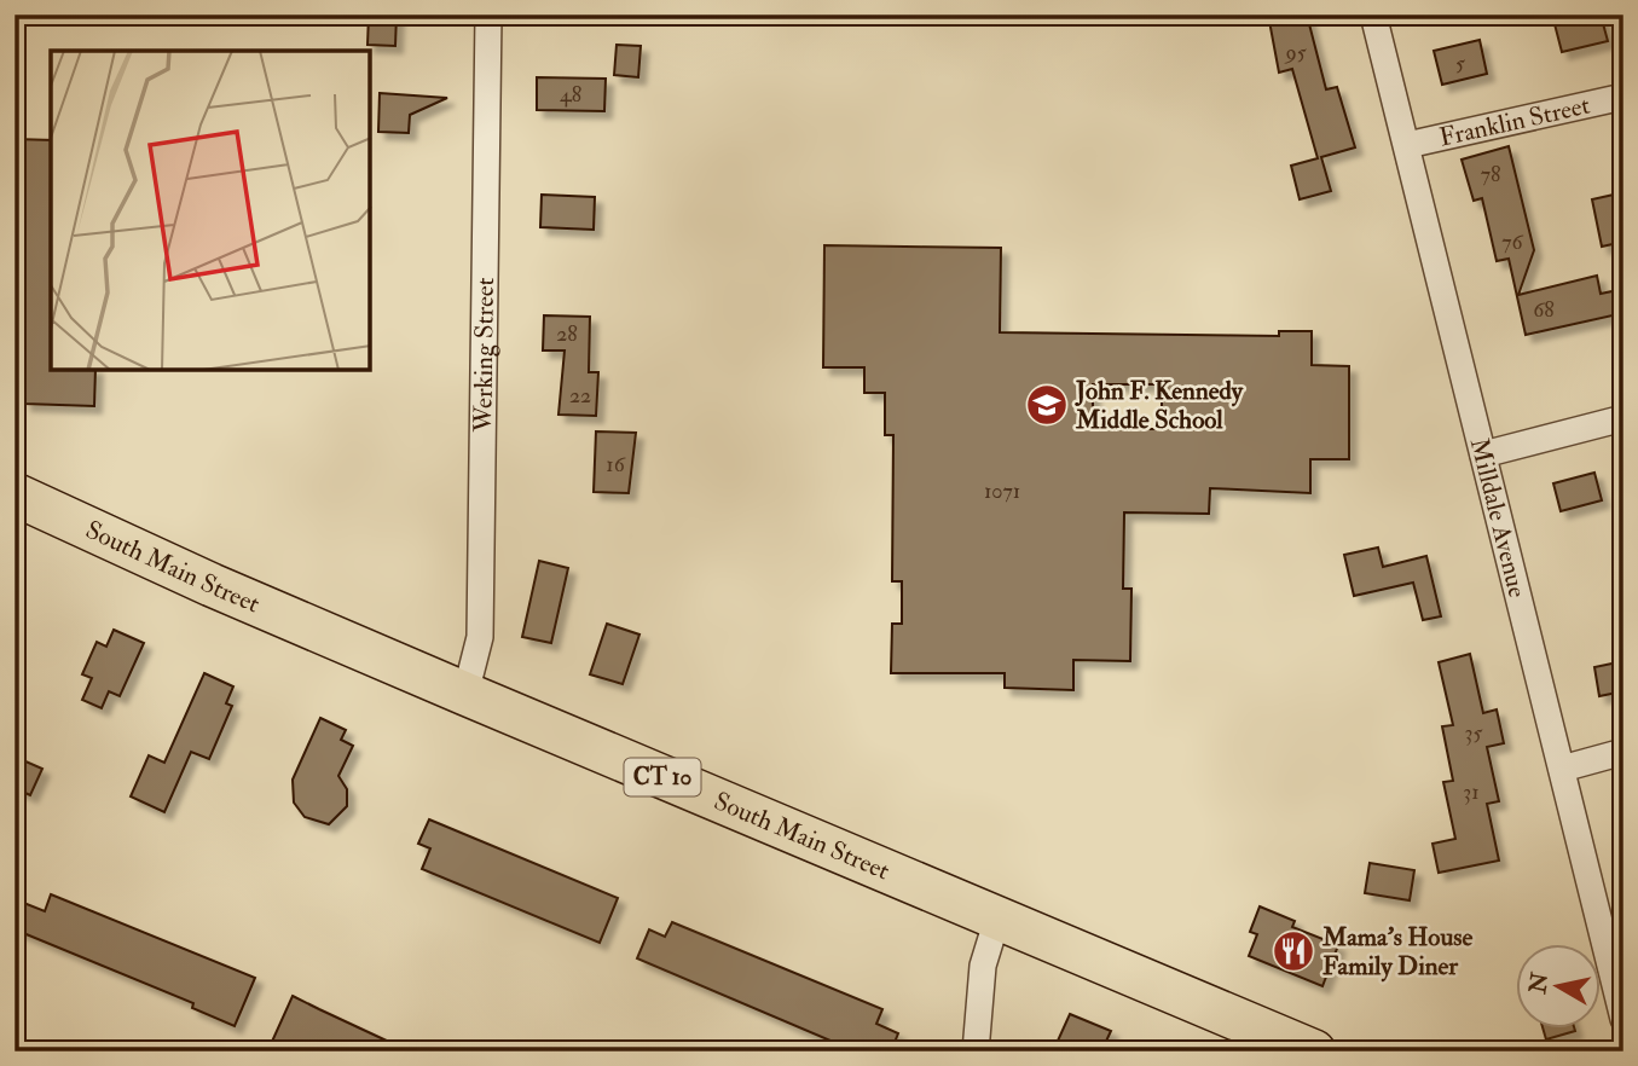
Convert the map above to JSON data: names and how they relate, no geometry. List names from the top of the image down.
{
  "streets": {
    "highway": ["South Main Street", "CT 10"],
    "street": ["Franklin Street", "Werking Street", "Milldale Avenue"]
  },
  "crossings": [
    ["Franklin Street", "Milldale Avenue"],
    ["Werking Street", "South Main Street"]
  ],
  "places": {
    "school or university": ["John F. Kennedy Middle School"],
    "restaurant": ["Mama's House Family Diner"]
  },
  "house_numbers": [
    "95",
    "5",
    "48",
    "78",
    "76",
    "68",
    "28",
    "22",
    "16",
    "1071",
    "35",
    "31"
  ],
  "north": "left"
}
